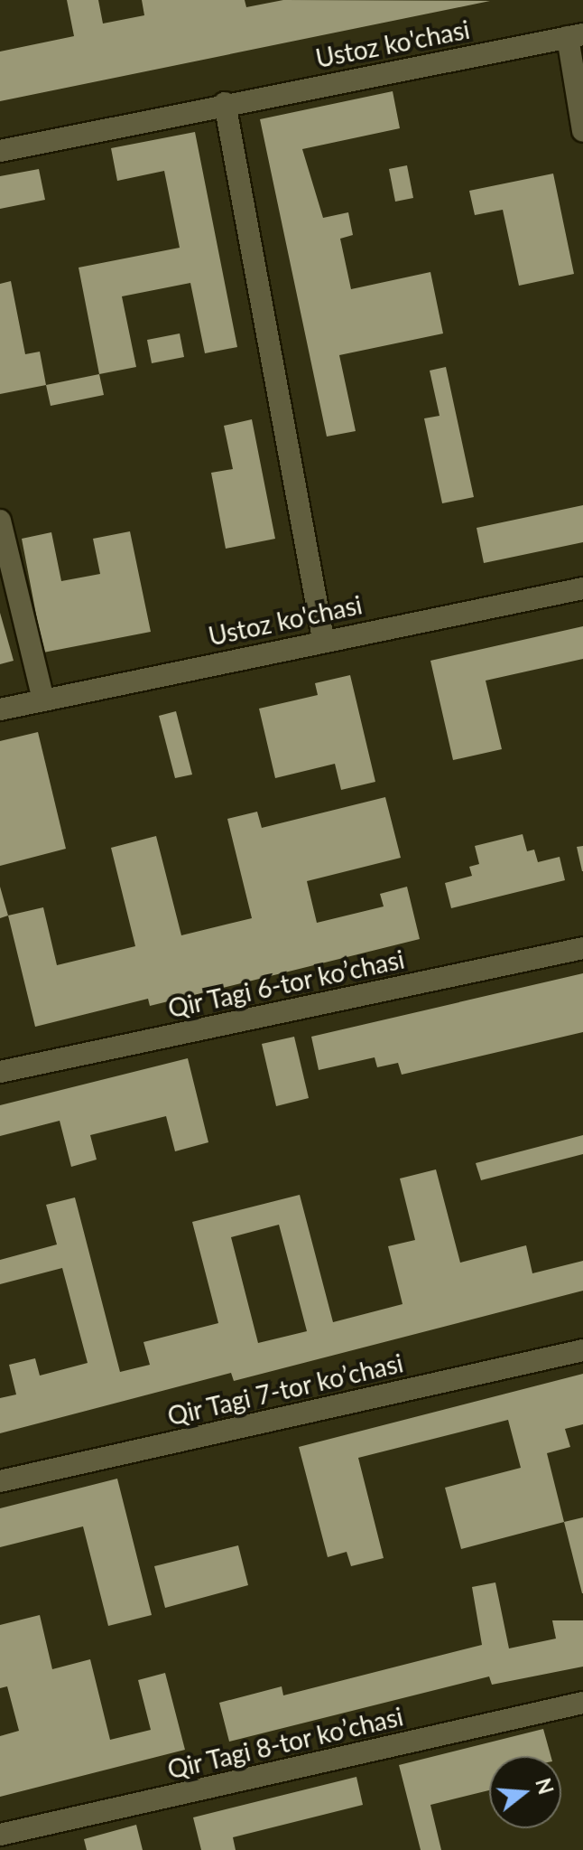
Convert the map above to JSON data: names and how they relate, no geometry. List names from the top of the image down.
{
  "streets": {
    "street": [
      "Ustoz ko'chasi",
      "Qir Tagi 6-tor koʼchasi",
      "Qir Tagi 7-tor koʼchasi",
      "Qir Tagi 8-tor koʼchasi"
    ]
  },
  "north": "right"
}
